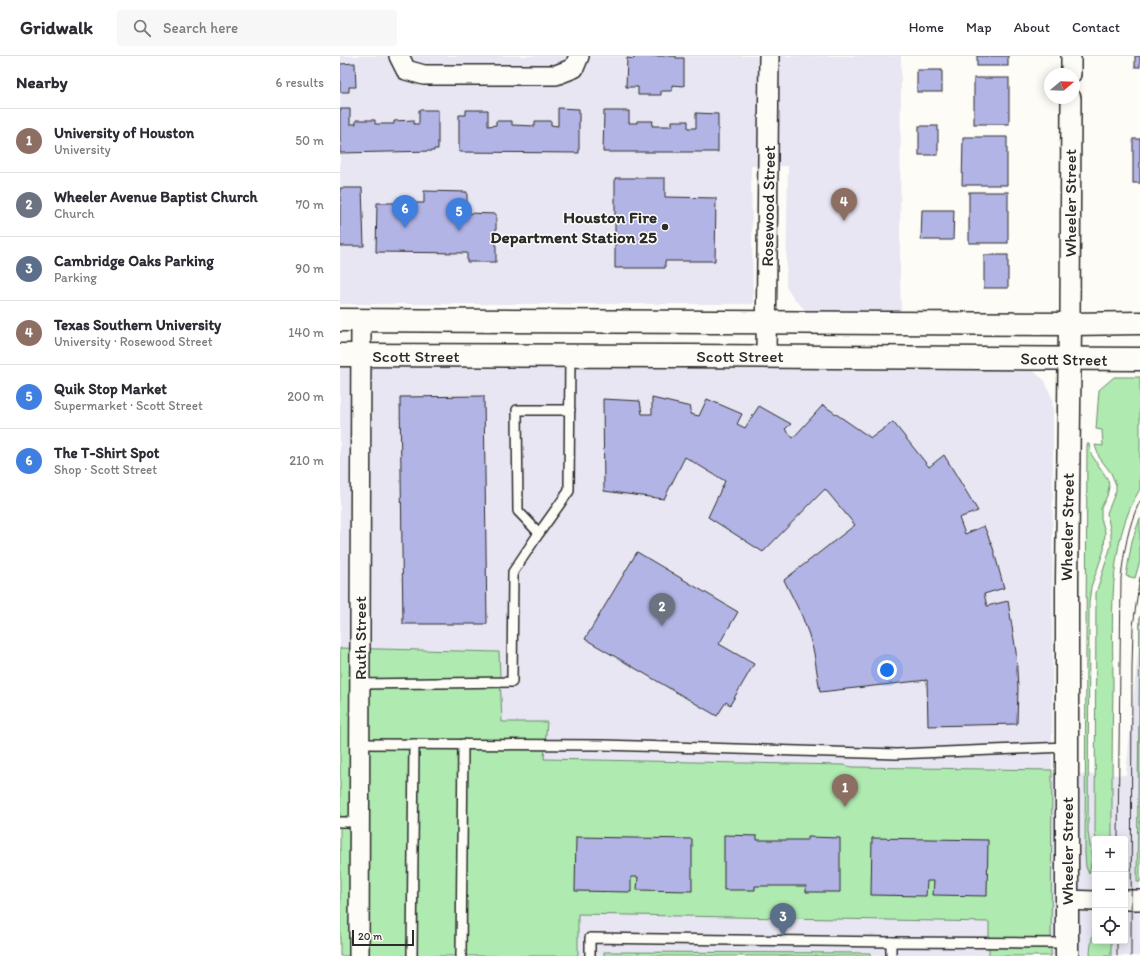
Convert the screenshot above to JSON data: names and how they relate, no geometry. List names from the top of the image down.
{
  "streets": {
    "main road": ["Wheeler Street", "Scott Street"],
    "street": ["Rosewood Street", "Ruth Street"]
  },
  "crossings": [
    ["Wheeler Street", "Scott Street"],
    ["Rosewood Street", "Scott Street"],
    ["Scott Street", "Ruth Street"]
  ],
  "places": ["Houston Fire Department Station 25"],
  "scale_bar": "20 m",
  "north": "right",
  "page": {
    "header": "Gridwalk",
    "search": "Search here",
    "nav": [
      "Home",
      "Map",
      "About",
      "Contact"
    ],
    "heading": ["Nearby", "6 results"],
    "list": [
      {
        "mark": "1",
        "name": "University of Houston",
        "note": "University",
        "value": "50 m"
      },
      {
        "mark": "2",
        "name": "Wheeler Avenue Baptist Church",
        "note": "Church",
        "value": "70 m"
      },
      {
        "mark": "3",
        "name": "Cambridge Oaks Parking",
        "note": "Parking",
        "value": "90 m"
      },
      {
        "mark": "4",
        "name": "Texas Southern University",
        "note": "University · Rosewood Street",
        "value": "140 m"
      },
      {
        "mark": "5",
        "name": "Quik Stop Market",
        "note": "Supermarket · Scott Street",
        "value": "200 m"
      },
      {
        "mark": "6",
        "name": "The T-Shirt Spot",
        "note": "Shop · Scott Street",
        "value": "210 m"
      }
    ],
    "pins": [
      "4",
      "6",
      "5",
      "2",
      "1",
      "3"
    ],
    "map_buttons": ["+", "−"],
    "scale": "20 m"
  }
}
